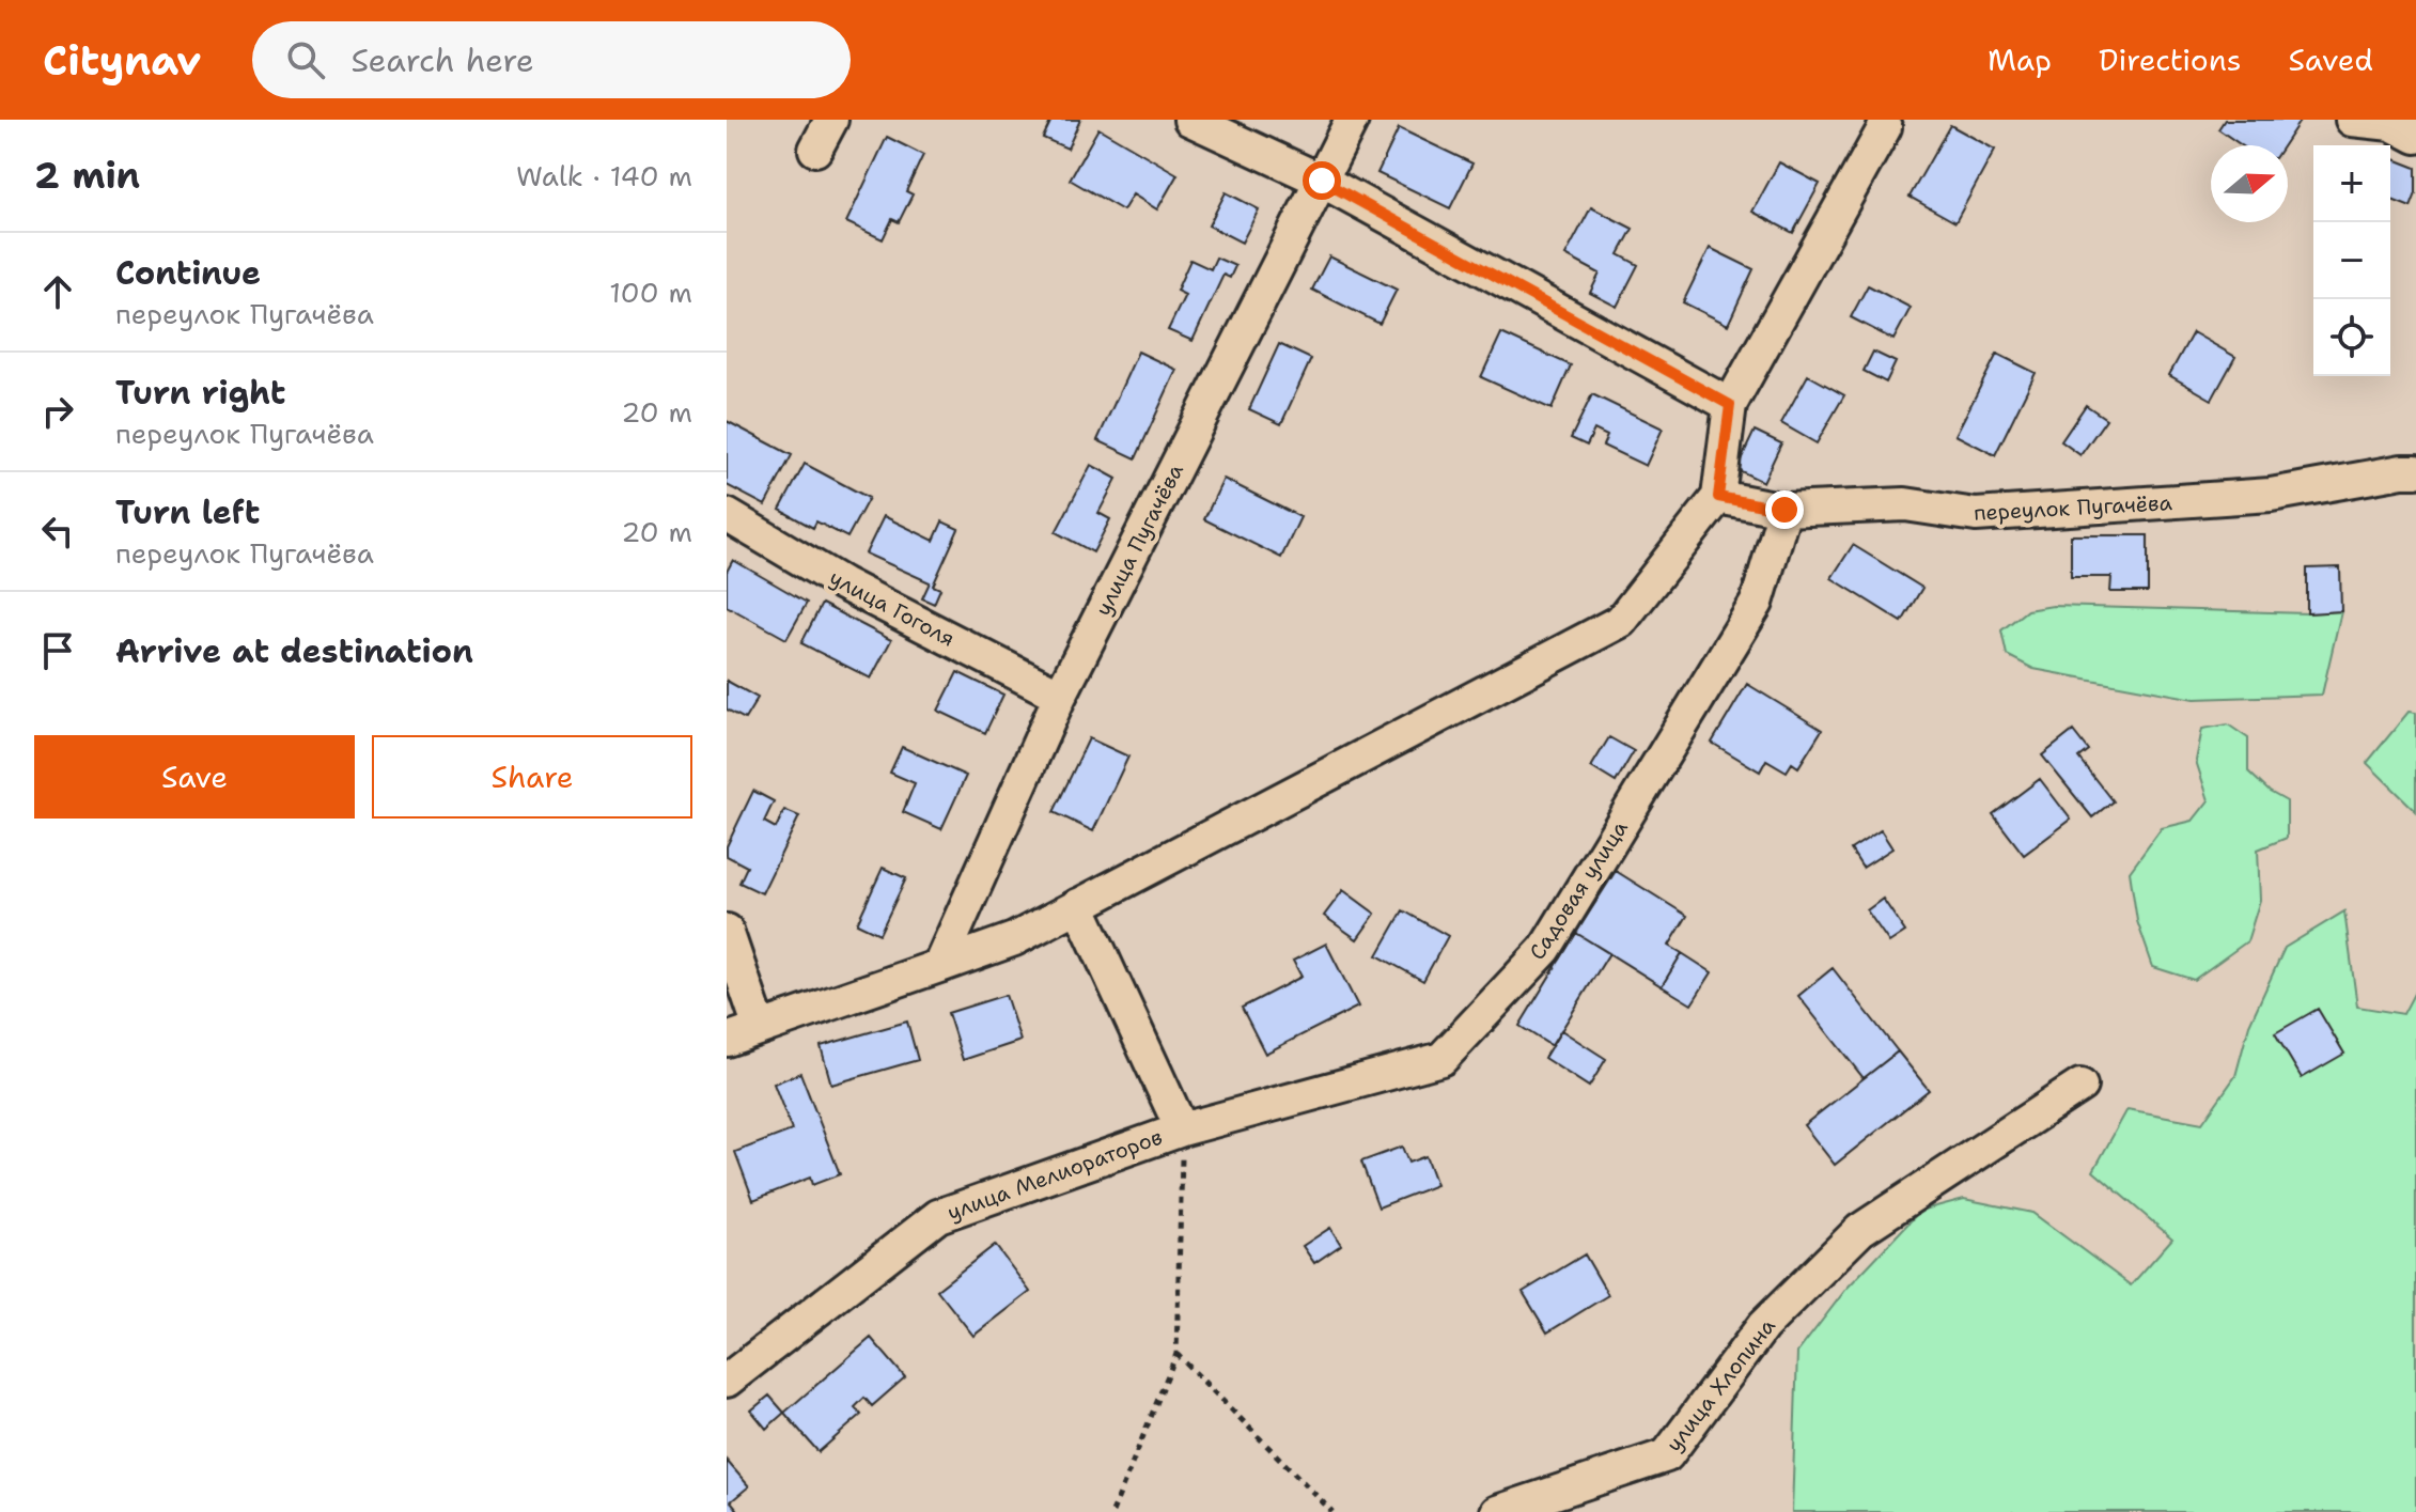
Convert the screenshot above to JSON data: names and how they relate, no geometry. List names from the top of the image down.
{
  "streets": {
    "street": [
      "переулок Пугачёва",
      "улица Пугачёва",
      "улица Гоголя",
      "Садовая улица",
      "улица Мелиораторов",
      "улица Хлопина"
    ]
  },
  "crossings": [
    ["переулок Пугачёва", "Садовая улица"],
    ["улица Пугачёва", "улица Гоголя"],
    ["Садовая улица", "улица Мелиораторов"]
  ],
  "north": "right",
  "page": {
    "header": "Citynav",
    "search": "Search here",
    "nav": ["Map", "Directions", "Saved"],
    "heading": ["2 min", "Walk · 140 m"],
    "map_buttons": ["+", "−"],
    "list": [
      ["Continue", "переулок Пугачёва", "100 m"],
      ["Turn right", "переулок Пугачёва", "20 m"],
      ["Turn left", "переулок Пугачёва", "20 m"],
      "Arrive at destination"
    ],
    "buttons": ["Save", "Share"]
  }
}
